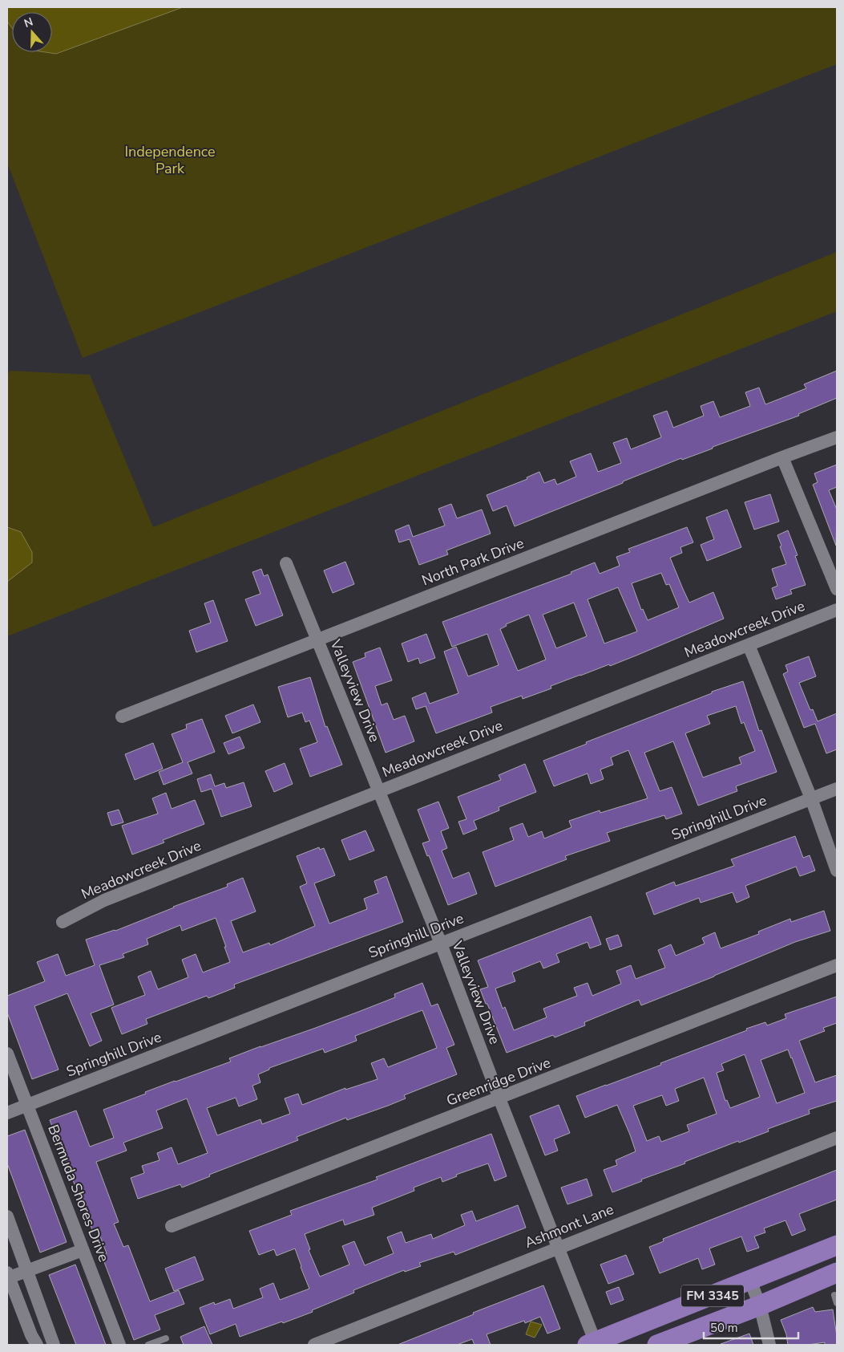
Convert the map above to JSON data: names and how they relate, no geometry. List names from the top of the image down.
{
  "streets": {
    "main road": ["FM 3345"],
    "street": [
      "North Park Drive",
      "Meadowcreek Drive",
      "Valleyview Drive",
      "Springhill Drive",
      "Greenridge Drive",
      "Bermuda Shores Drive",
      "Ashmont Lane"
    ]
  },
  "crossings": [
    ["North Park Drive", "Valleyview Drive"],
    ["Meadowcreek Drive", "Valleyview Drive"],
    ["Valleyview Drive", "Springhill Drive"],
    ["Valleyview Drive", "Greenridge Drive"],
    ["Valleyview Drive", "Ashmont Lane"],
    ["Valleyview Drive", "FM 3345"],
    ["Springhill Drive", "Bermuda Shores Drive"]
  ],
  "parks": ["Independence Park"],
  "scale_bar": "50 m",
  "north": "top"
}
